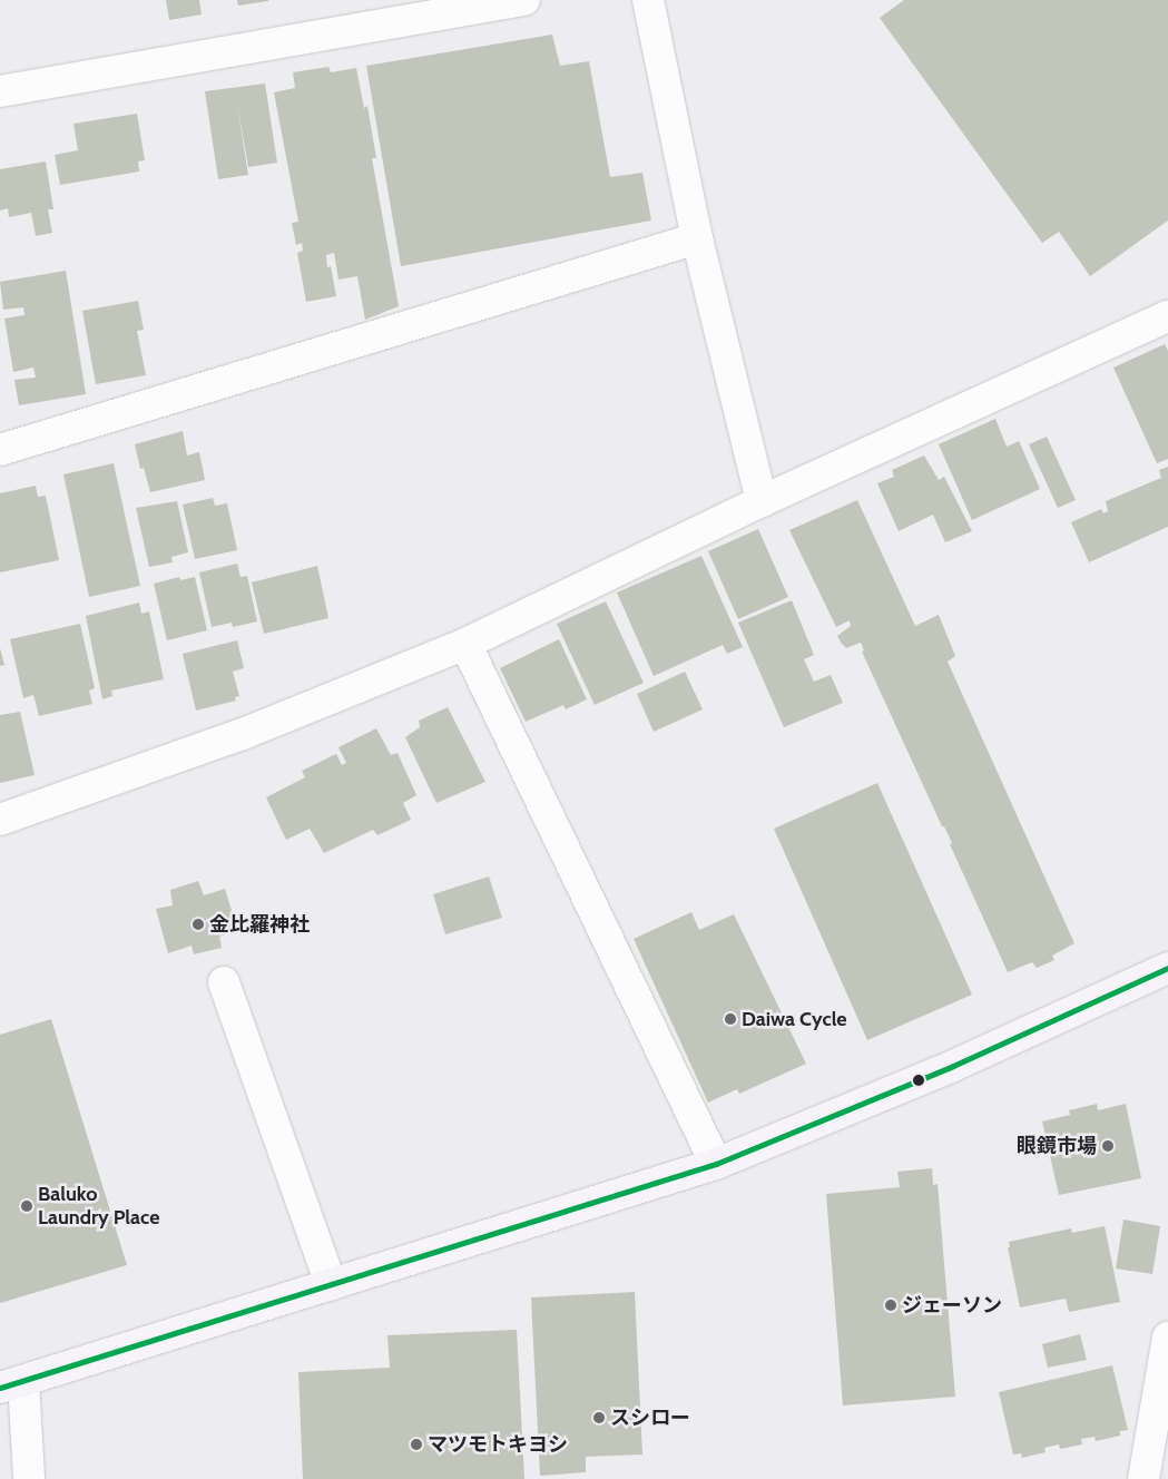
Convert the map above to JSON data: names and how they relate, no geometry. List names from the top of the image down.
{
  "places": [
    "金比羅神社",
    "Daiwa Cycle",
    "眼鏡市場",
    "Baluko Laundry Place",
    "ジェーソン",
    "スシロー",
    "マツモトキヨシ"
  ]
}
